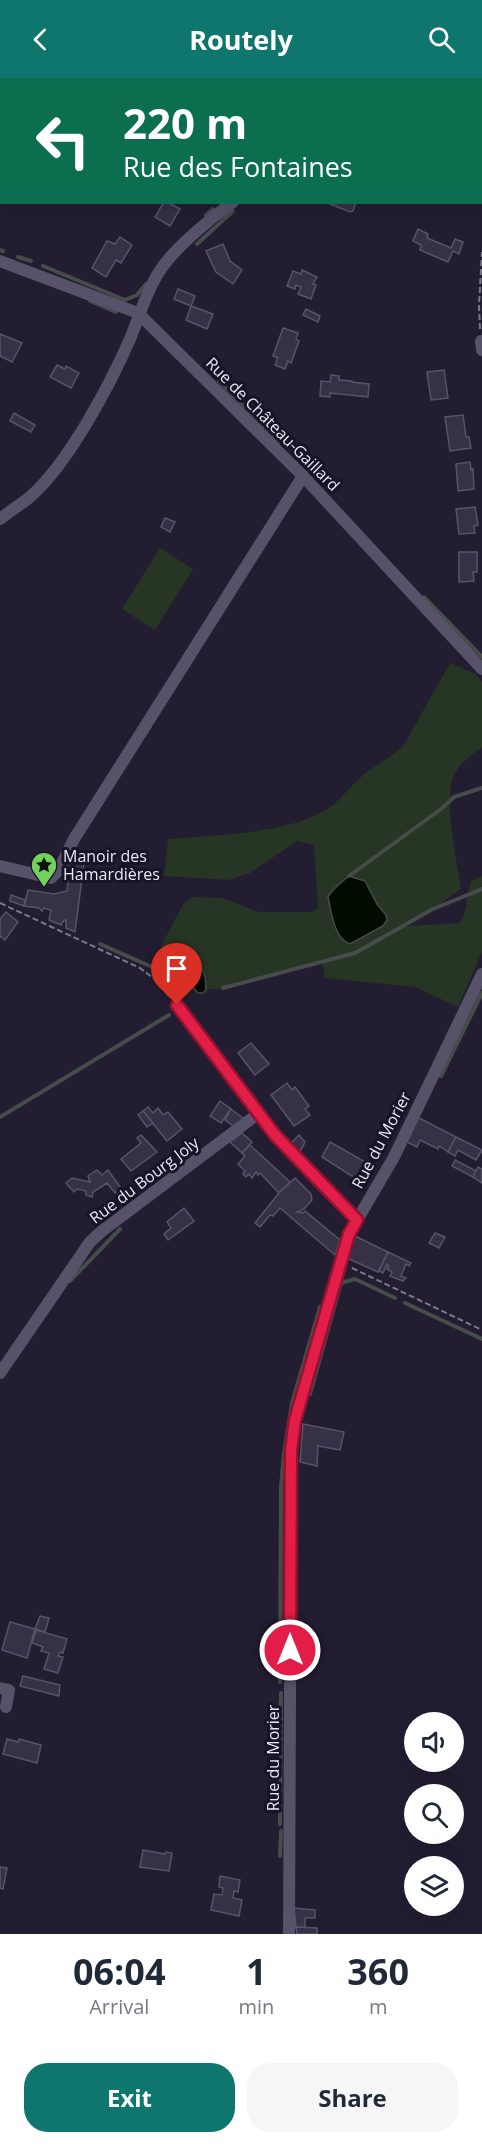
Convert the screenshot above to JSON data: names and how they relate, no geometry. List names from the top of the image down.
{
  "streets": {
    "street": ["Rue de Château-Gaillard", "Rue du Morier", "Rue du Bourg Joly"]
  },
  "places": {
    "place": ["Manoir des Hamardières"]
  },
  "page": {
    "header": "Routely",
    "turn": ["220 m", "Rue des Fontaines"],
    "eta": [
      "06:04",
      "Arrival",
      "1",
      "min",
      "360",
      "m"
    ],
    "buttons": ["Exit", "Share"]
  }
}
